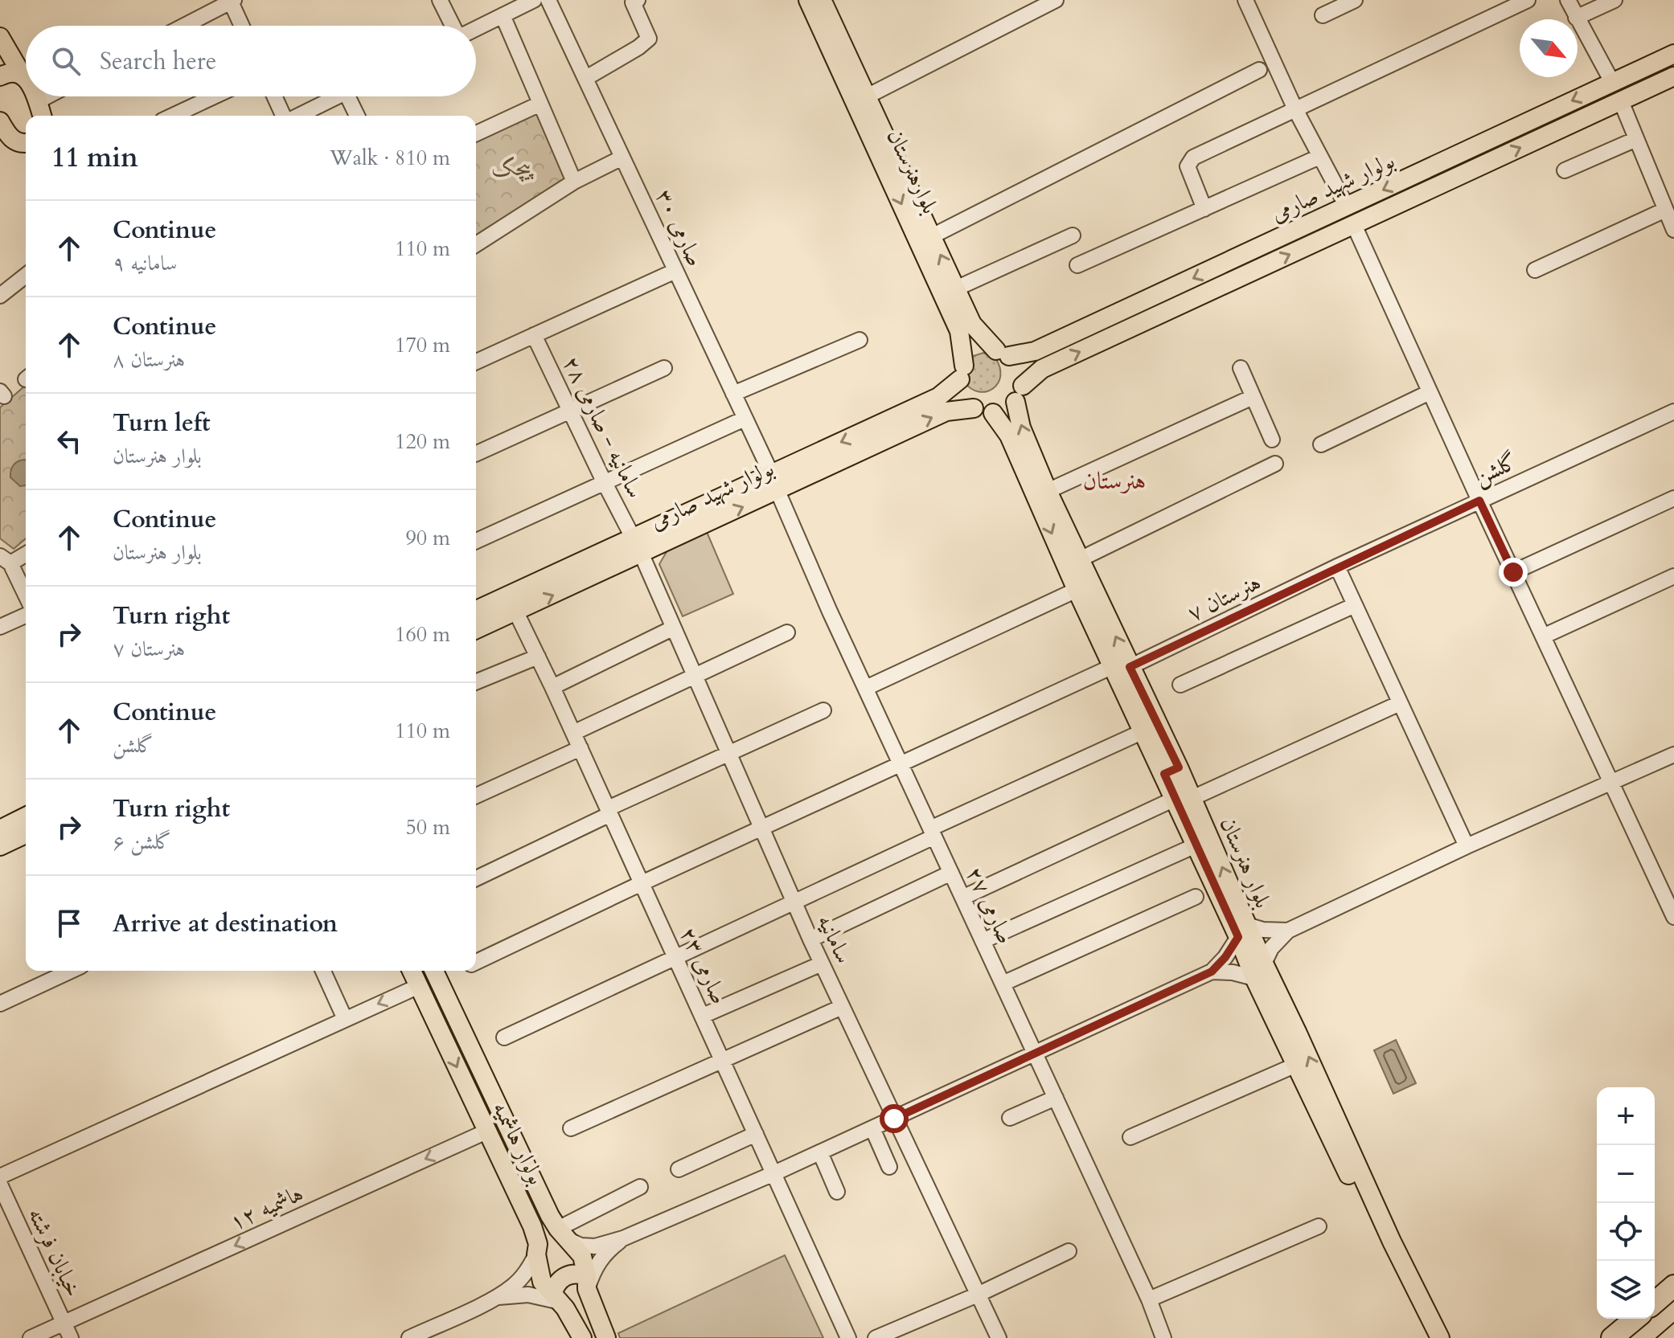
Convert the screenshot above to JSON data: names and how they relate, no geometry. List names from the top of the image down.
{
  "streets": {
    "main road": [
      "بلوارهنرستان",
      "بولوار شهید صارمی",
      "بلوار هنرستان",
      "بولوار هاشمیه"
    ],
    "street": [
      "صارمی ۳۰",
      "سامانیه - صارمی ۲۸",
      "گلشن",
      "هنرستان ۷",
      "صارمی ۲۷",
      "سامانیه",
      "صارمی ۲۳",
      "هاشمیه ۱۲",
      "خیابان فرشته"
    ]
  },
  "crossings": [
    ["بلوارهنرستان", "بولوار شهید صارمی"],
    ["بلوارهنرستان", "بلوار هنرستان"],
    ["بولوار شهید صارمی", "صارمی ۳۰"],
    ["بولوار شهید صارمی", "سامانیه - صارمی ۲۸"],
    ["بولوار شهید صارمی", "بلوار هنرستان"],
    ["بولوار شهید صارمی", "صارمی ۲۷"],
    ["بولوار شهید صارمی", "سامانیه"],
    ["بولوار شهید صارمی", "صارمی ۲۳"],
    ["سامانیه - صارمی ۲۸", "سامانیه"],
    ["گلشن", "هنرستان ۷"],
    ["هنرستان ۷", "بلوار هنرستان"],
    ["هنرستان ۷", "صارمی ۲۷"],
    ["هنرستان ۷", "سامانیه"],
    ["هنرستان ۷", "صارمی ۲۳"],
    ["بولوار هاشمیه", "هاشمیه ۱۲"],
    ["هاشمیه ۱۲", "خیابان فرشته"]
  ],
  "one_way": ["هاشمیه ۱۲"],
  "districts": ["هنرستان"],
  "parks": ["پیچک"],
  "north": "bottom right",
  "page": {
    "search": "Search here",
    "heading": ["11 min", "Walk · 810 m"],
    "list": [
      ["Continue", "سامانیه ۹", "110 m"],
      ["Continue", "هنرستان ۸", "170 m"],
      ["Turn left", "بلوار هنرستان", "120 m"],
      ["Continue", "بلوار هنرستان", "90 m"],
      ["Turn right", "هنرستان ۷", "160 m"],
      ["Continue", "گلشن", "110 m"],
      ["Turn right", "گلشن ۶", "50 m"],
      "Arrive at destination"
    ],
    "map_buttons": ["+", "−"]
  }
}
